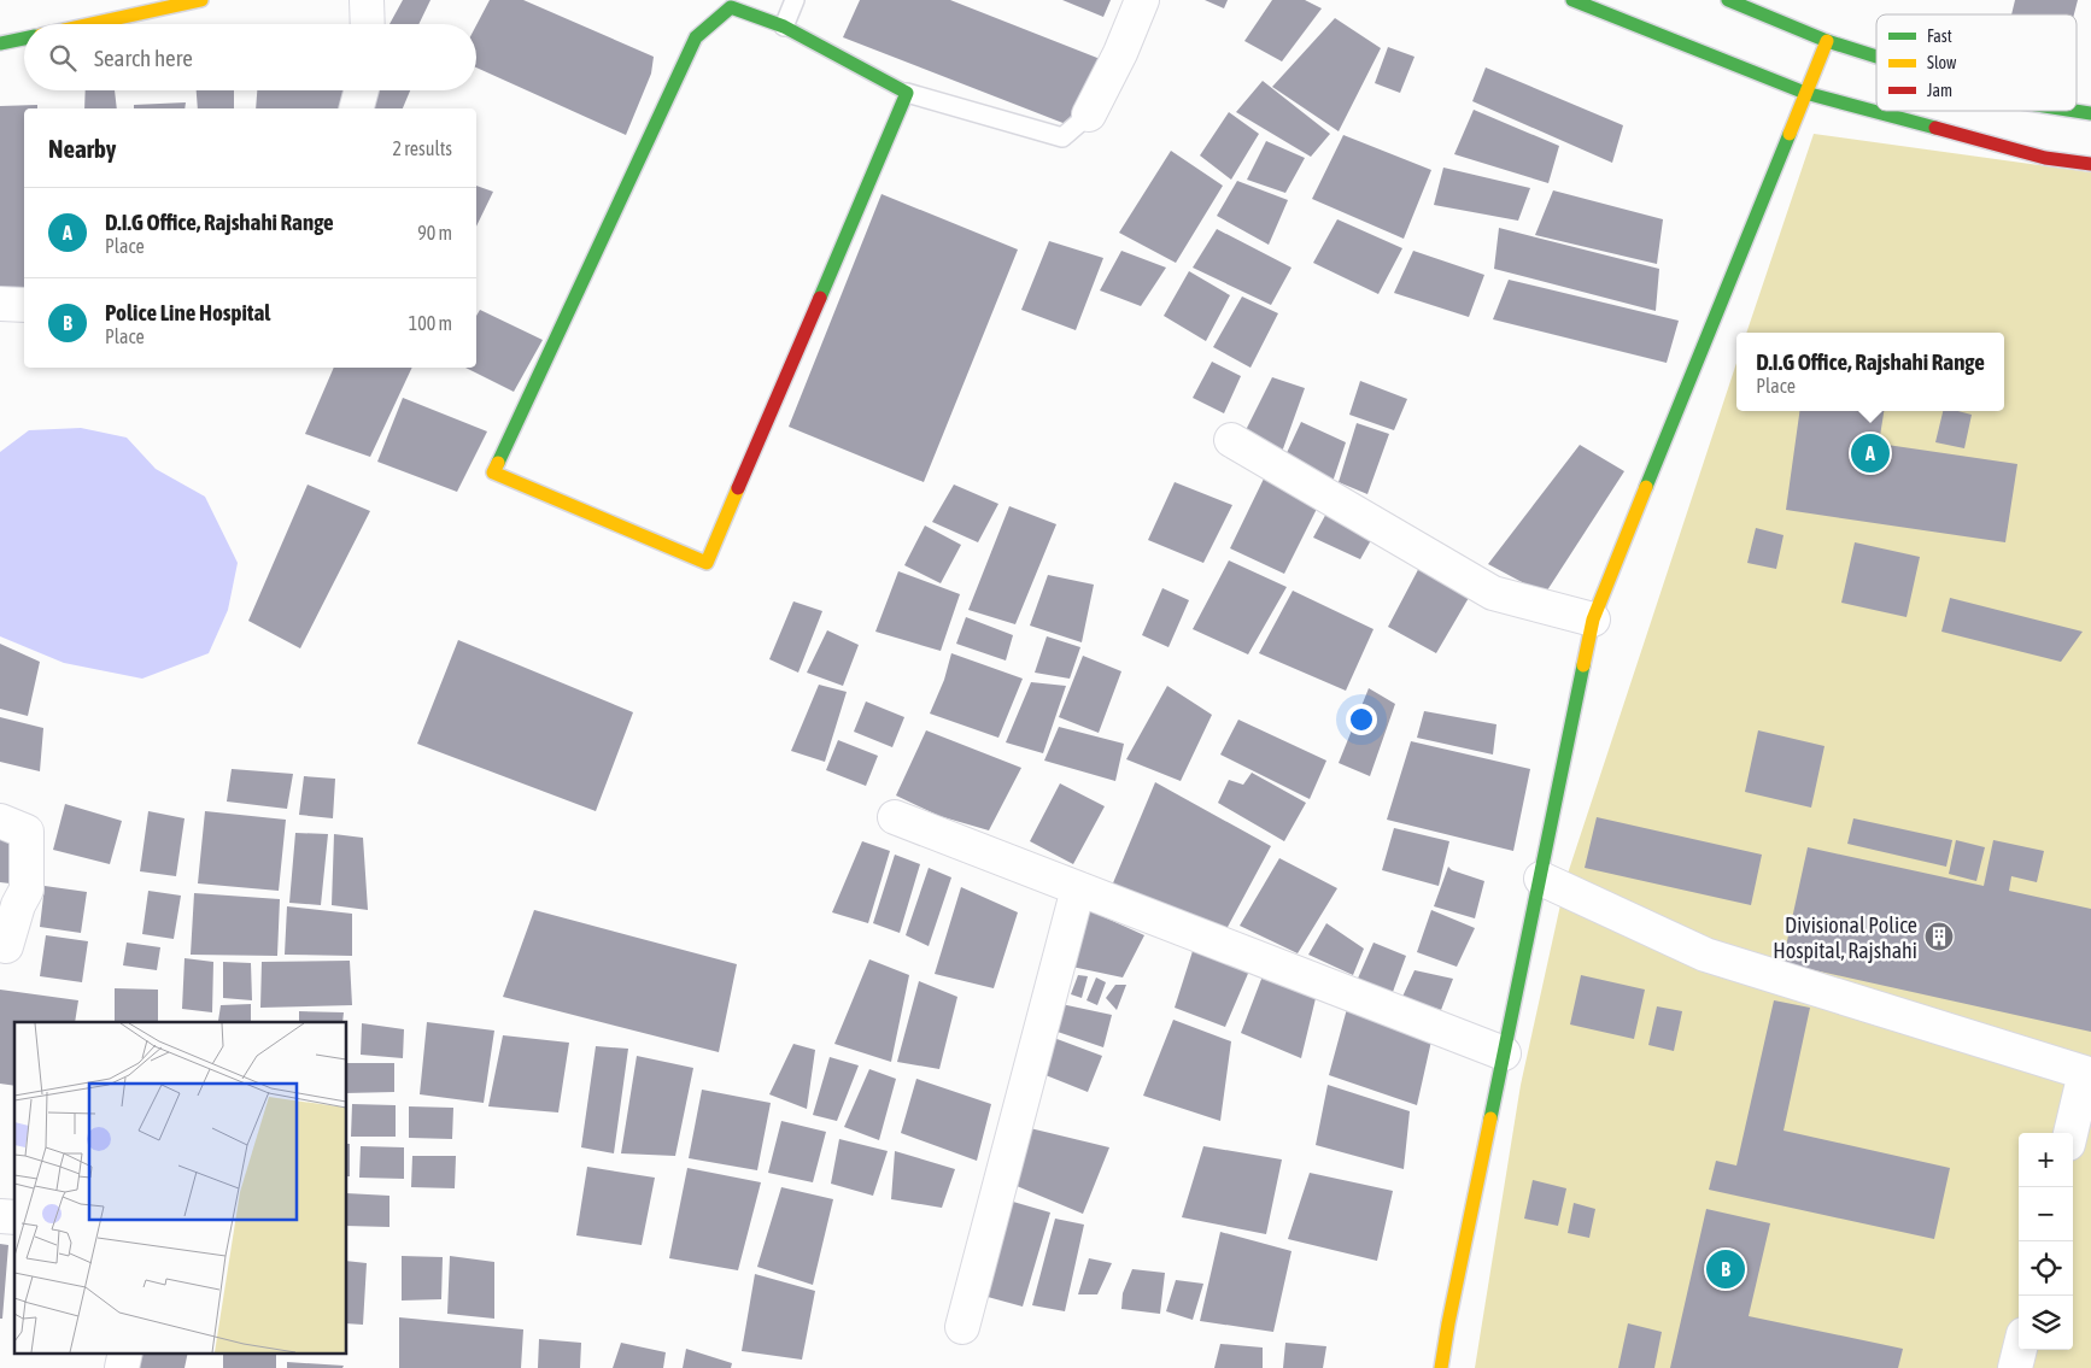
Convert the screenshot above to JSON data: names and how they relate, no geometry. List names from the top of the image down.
{
  "places": {
    "building": ["Divisional Police Hospital, Rajshahi"]
  },
  "legend": ["Fast", "Slow", "Jam"],
  "page": {
    "search": "Search here",
    "heading": ["Nearby", "2 results"],
    "list": [
      {
        "mark": "A",
        "name": "D.I.G Office, Rajshahi Range",
        "note": "Place",
        "value": "90 m"
      },
      {
        "mark": "B",
        "name": "Police Line Hospital",
        "note": "Place",
        "value": "100 m"
      }
    ],
    "popup": ["D.I.G Office, Rajshahi Range", "Place"],
    "pins": ["A", "B"],
    "map_buttons": ["+", "−"]
  }
}
